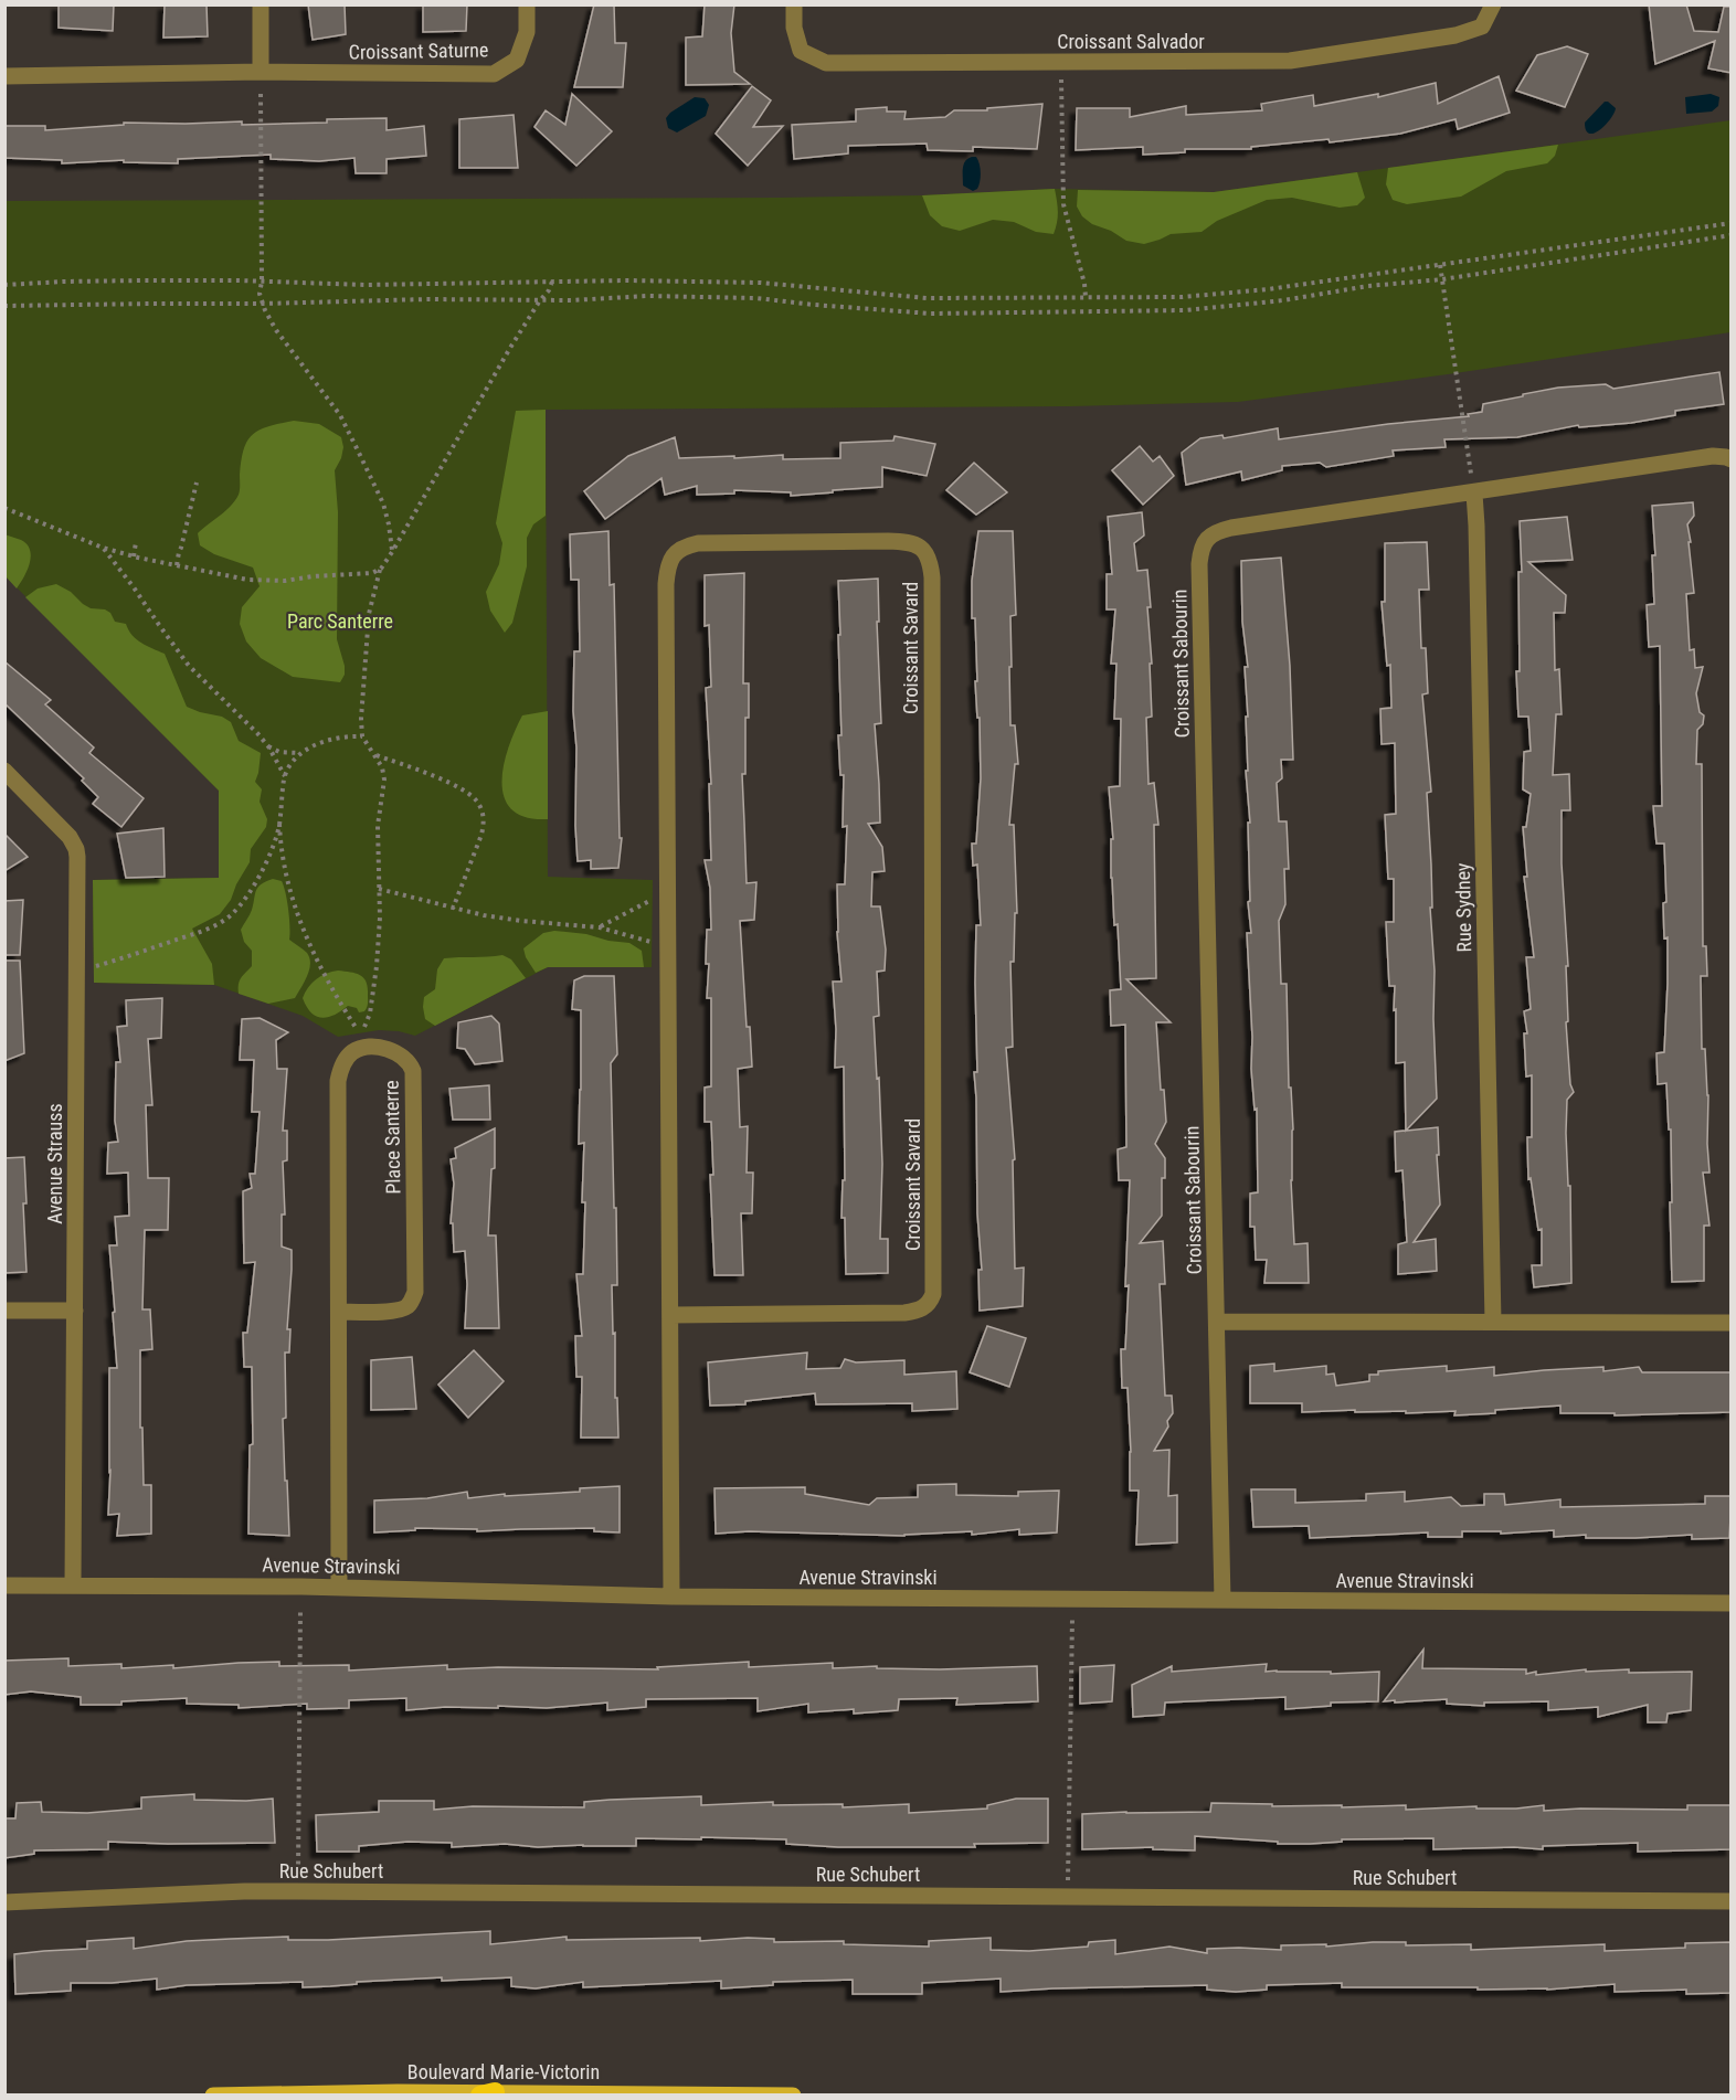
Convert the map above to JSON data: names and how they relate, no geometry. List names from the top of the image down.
{
  "streets": {
    "main road": ["Boulevard Marie-Victorin"],
    "street": [
      "Croissant Salvador",
      "Croissant Saturne",
      "Croissant Savard",
      "Croissant Sabourin",
      "Rue Sydney",
      "Place Santerre",
      "Avenue Strauss",
      "Avenue Stravinski",
      "Rue Schubert"
    ]
  },
  "crossings": [
    ["Croissant Savard", "Avenue Stravinski"],
    ["Croissant Sabourin", "Rue Sydney"],
    ["Croissant Sabourin", "Avenue Stravinski"],
    ["Place Santerre", "Avenue Stravinski"],
    ["Avenue Strauss", "Avenue Stravinski"]
  ],
  "parks": ["Parc Santerre"]
}
